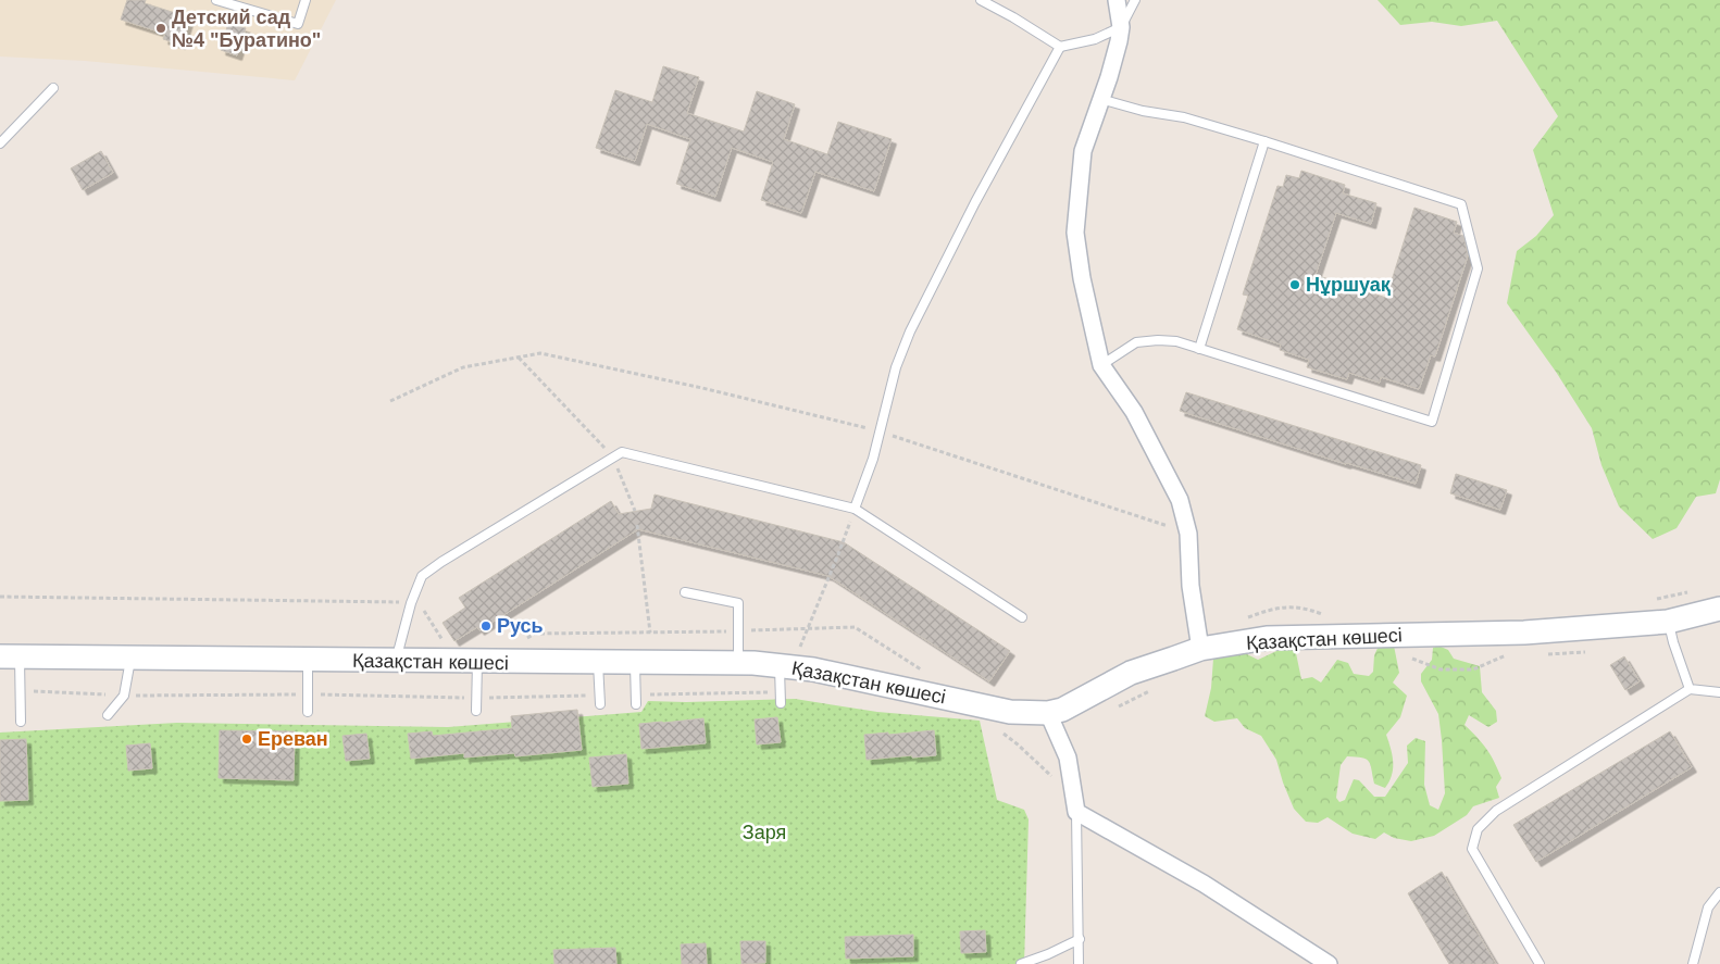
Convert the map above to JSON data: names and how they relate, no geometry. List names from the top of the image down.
{
  "streets": {
    "street": ["Қазақстан көшесі"]
  },
  "parks": ["Заря"],
  "places": [
    "Детский сад №4 \"Буратино\"",
    "Нұршуақ",
    "Русь",
    "Ереван"
  ]
}
